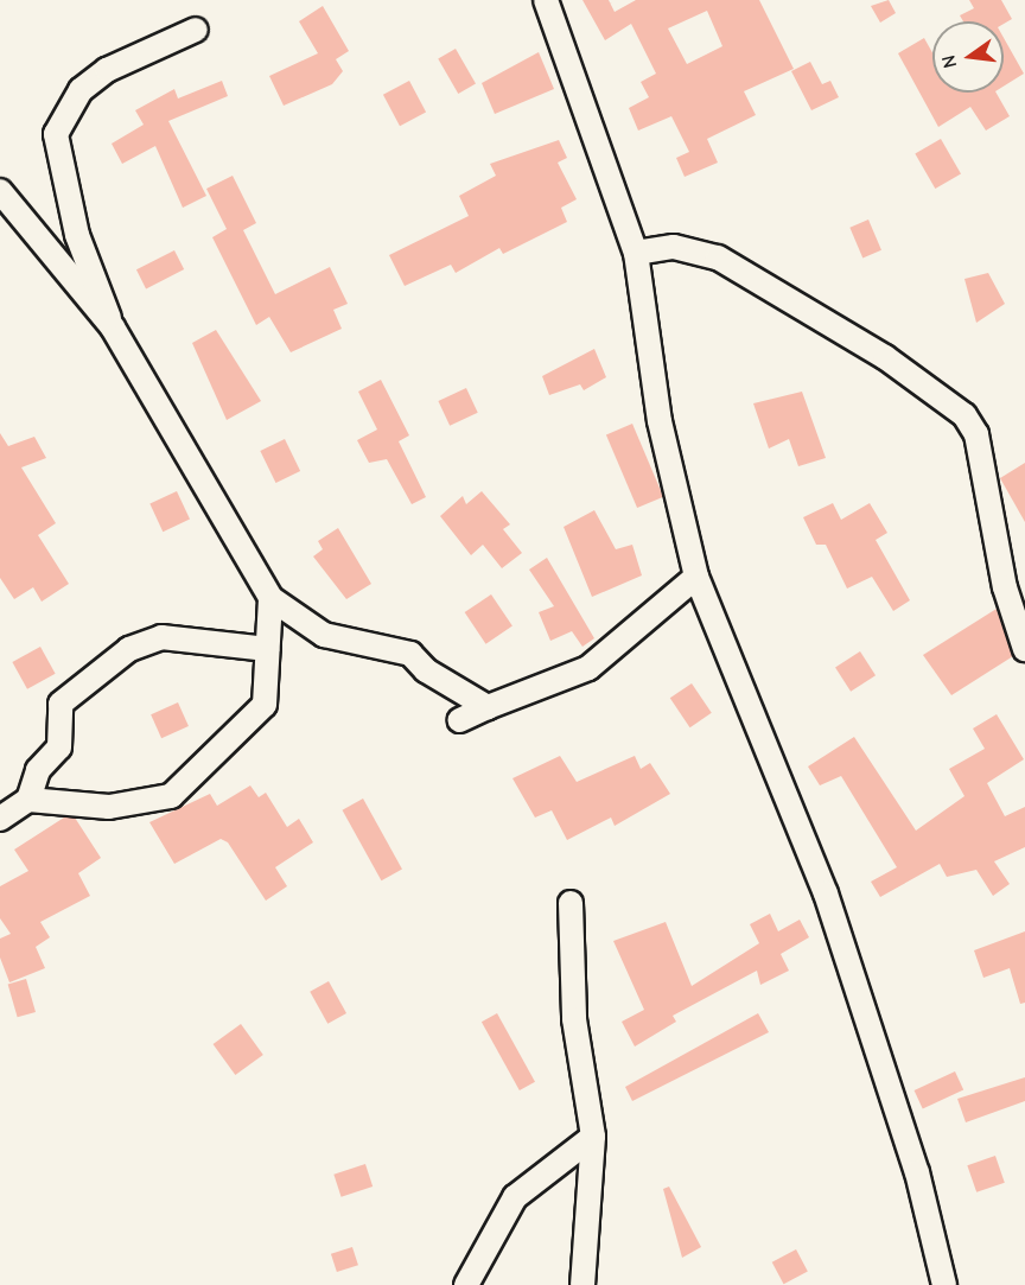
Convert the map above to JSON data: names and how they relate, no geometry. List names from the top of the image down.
{
  "north": "left"
}
